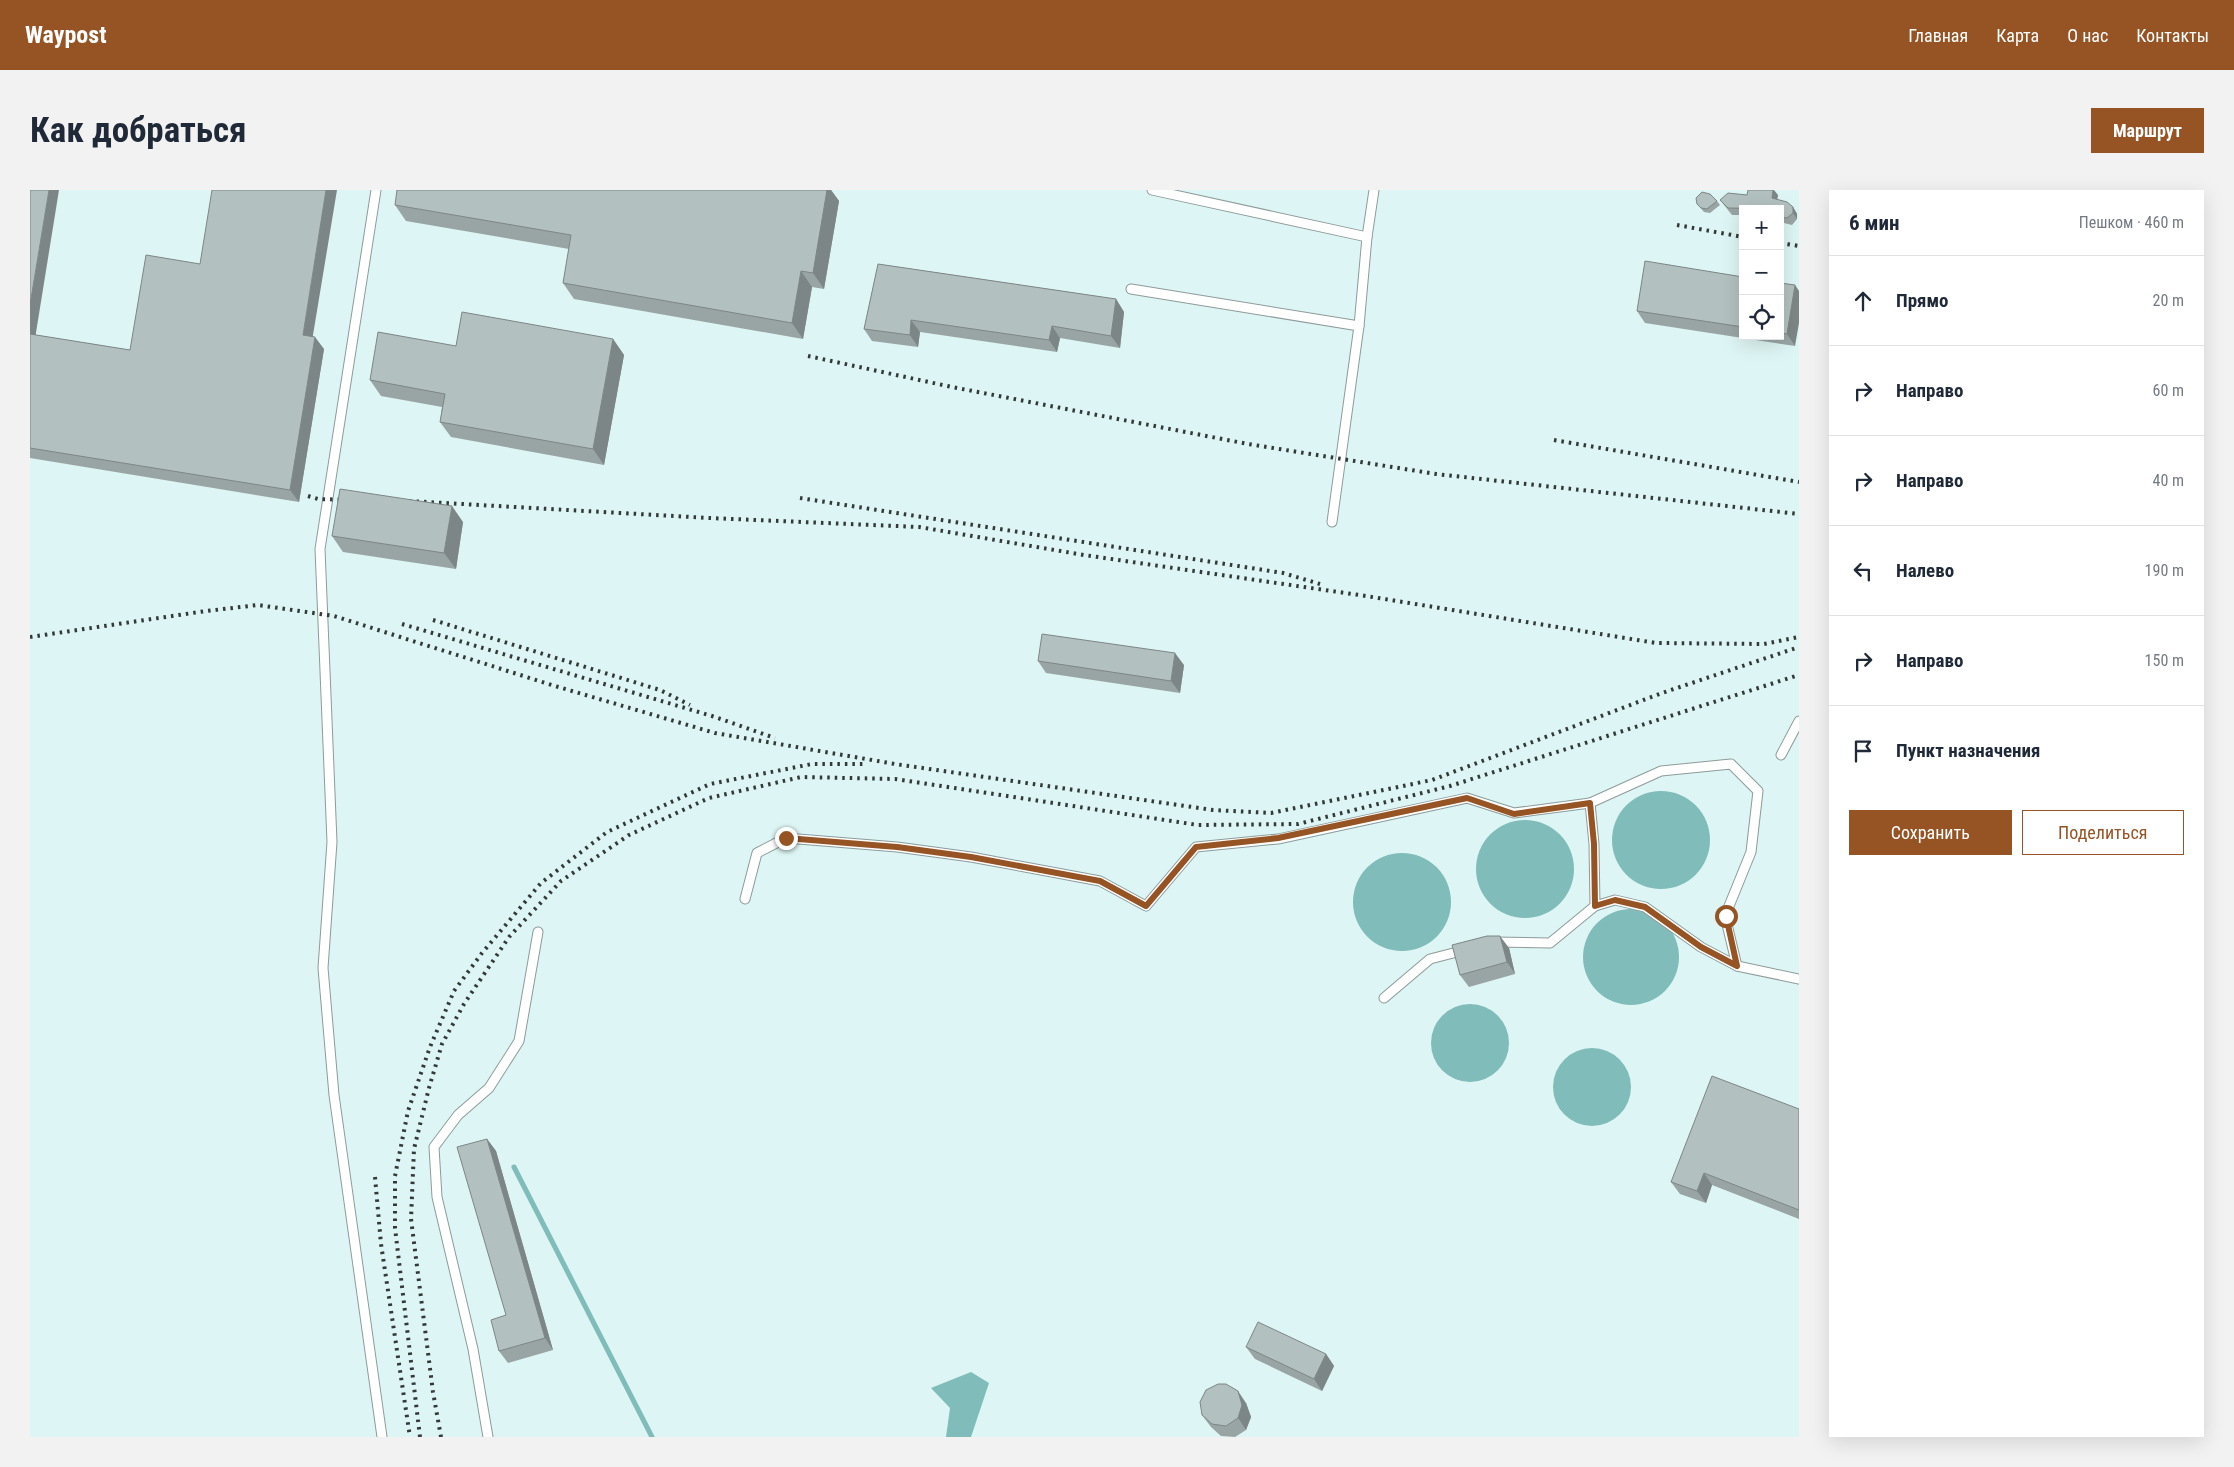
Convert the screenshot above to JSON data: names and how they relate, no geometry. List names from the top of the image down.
{
  "page": {
    "header": "Waypost",
    "nav": [
      "Главная",
      "Карта",
      "О нас",
      "Контакты"
    ],
    "buttons": [
      "Маршрут",
      ["Сохранить", "Поделиться"]
    ],
    "title": "Как добраться",
    "heading": ["6 мин", "Пешком · 460 m"],
    "map_buttons": ["+", "−"],
    "list": [
      ["Прямо", "20 m"],
      ["Направо", "60 m"],
      ["Направо", "40 m"],
      ["Налево", "190 m"],
      ["Направо", "150 m"],
      "Пункт назначения"
    ]
  }
}
